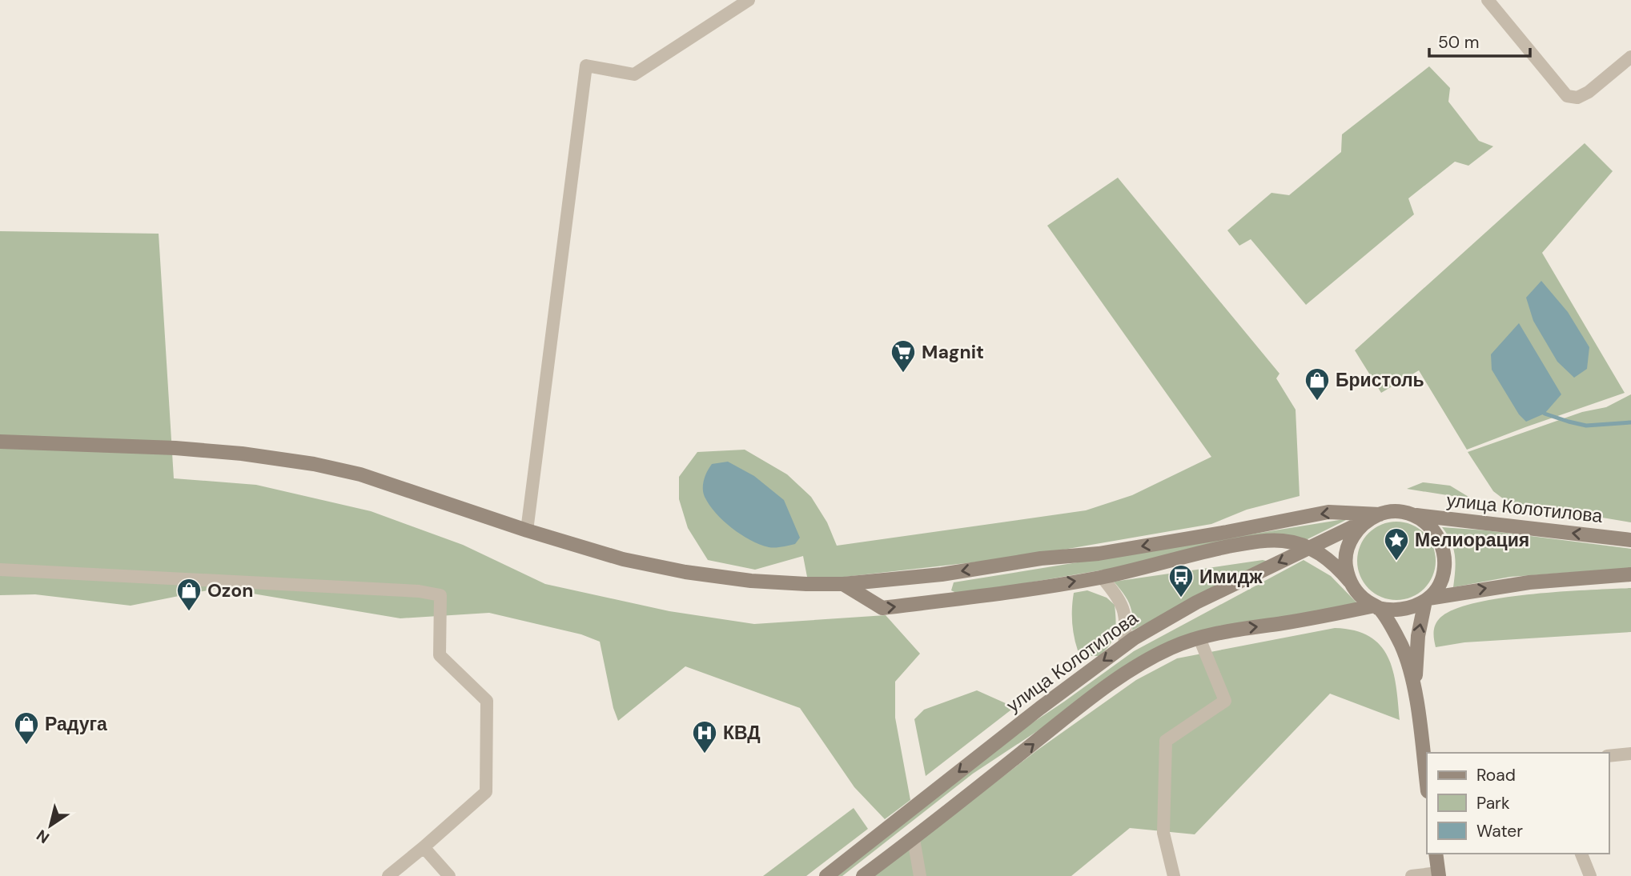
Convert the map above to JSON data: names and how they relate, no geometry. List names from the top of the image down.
{
  "streets": {
    "main road": ["улица Колотилова"]
  },
  "places": {
    "supermarket": ["Magnit"],
    "shop": ["Бристоль", "Ozon", "Радуга"],
    "place": ["Мелиорация"],
    "bus stop": ["Имидж"],
    "hospital": ["КВД"]
  },
  "legend": ["Road", "Park", "Water"],
  "scale_bar": "50 m",
  "north": "bottom left"
}
